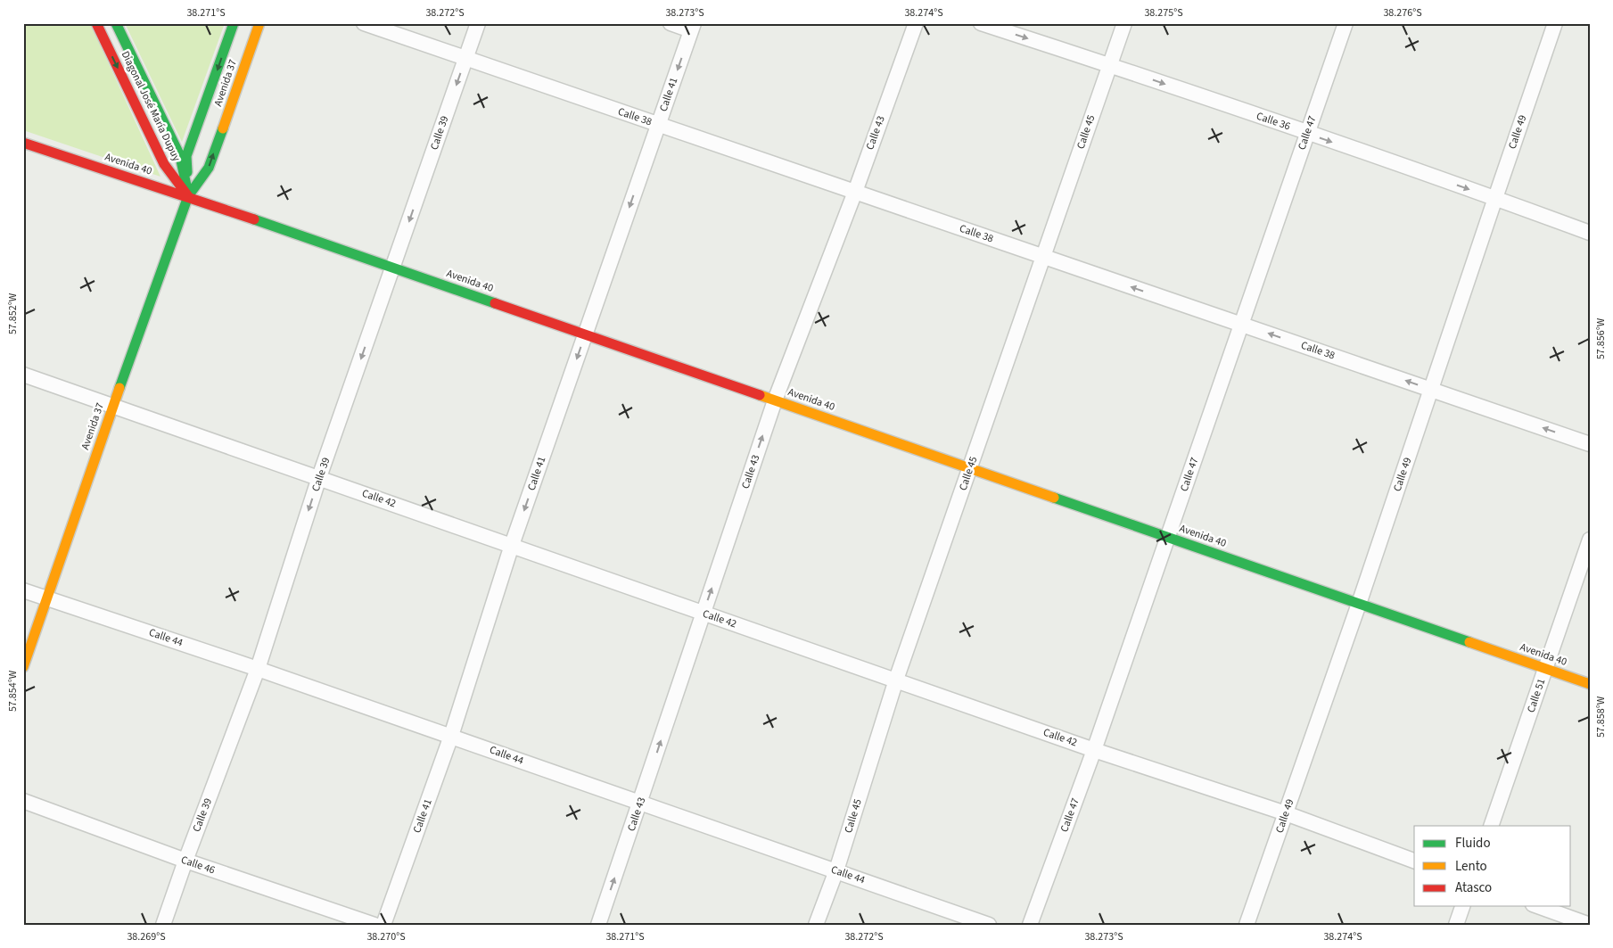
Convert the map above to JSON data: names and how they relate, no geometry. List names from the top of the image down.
{
  "streets": {
    "main road": ["Avenida 37", "Diagonal José María Dupuy", "Avenida 40"],
    "street": [
      "Calle 41",
      "Calle 38",
      "Calle 36",
      "Calle 45",
      "Calle 49",
      "Calle 39",
      "Calle 43",
      "Calle 47",
      "Calle 42",
      "Calle 44",
      "Calle 51",
      "Calle 46"
    ]
  },
  "crossings": [
    ["Avenida 37", "Diagonal José María Dupuy"],
    ["Avenida 37", "Avenida 40"],
    ["Avenida 37", "Calle 42"],
    ["Avenida 37", "Calle 44"],
    ["Calle 41", "Calle 38"],
    ["Calle 41", "Avenida 40"],
    ["Calle 41", "Calle 42"],
    ["Calle 41", "Calle 44"],
    ["Diagonal José María Dupuy", "Avenida 40"],
    ["Calle 38", "Calle 45"],
    ["Calle 38", "Calle 49"],
    ["Calle 38", "Calle 39"],
    ["Calle 38", "Calle 43"],
    ["Calle 38", "Calle 47"],
    ["Calle 36", "Calle 45"],
    ["Calle 36", "Calle 49"],
    ["Calle 36", "Calle 47"],
    ["Calle 45", "Avenida 40"],
    ["Calle 45", "Calle 42"],
    ["Calle 45", "Calle 44"],
    ["Calle 49", "Avenida 40"],
    ["Calle 49", "Calle 42"],
    ["Calle 39", "Avenida 40"],
    ["Calle 39", "Calle 42"],
    ["Calle 39", "Calle 44"],
    ["Calle 39", "Calle 46"],
    ["Calle 43", "Avenida 40"],
    ["Calle 43", "Calle 42"],
    ["Calle 43", "Calle 44"],
    ["Calle 47", "Avenida 40"],
    ["Calle 47", "Calle 42"],
    ["Avenida 40", "Calle 51"]
  ],
  "one_way": [
    "Calle 41",
    "Calle 38",
    "Calle 36",
    "Calle 39",
    "Calle 43"
  ],
  "legend": ["Fluido", "Lento", "Atasco"],
  "coordinates": [
    "38.271°S",
    "38.272°S",
    "38.273°S",
    "38.274°S",
    "38.275°S",
    "38.276°S",
    "57.852°W",
    "57.856°W",
    "57.854°W",
    "57.858°W",
    "38.269°S",
    "38.270°S"
  ]
}
